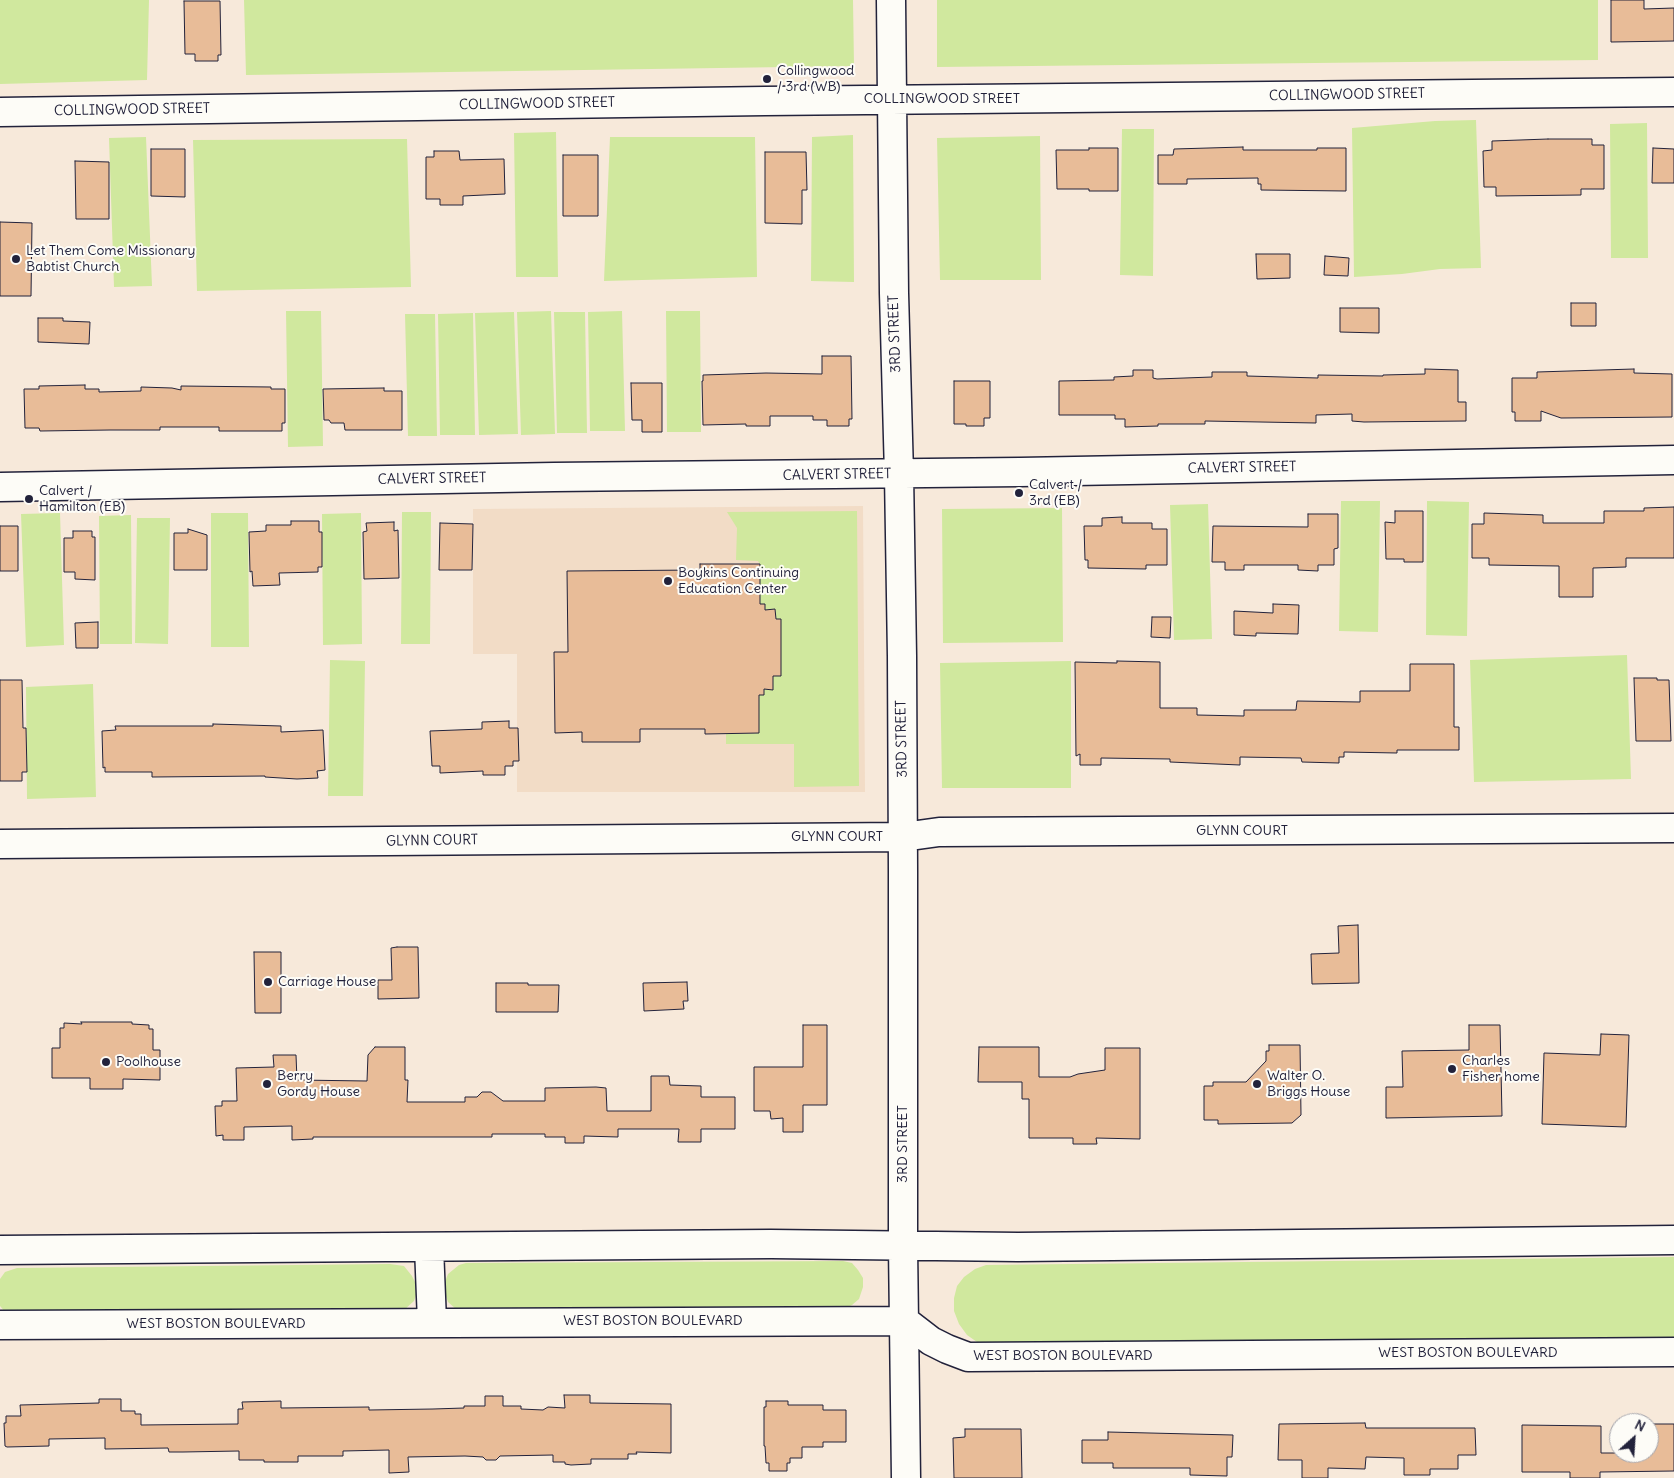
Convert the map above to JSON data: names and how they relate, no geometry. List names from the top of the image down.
{
  "streets": {
    "street": [
      "COLLINGWOOD STREET",
      "3RD STREET",
      "CALVERT STREET",
      "GLYNN COURT",
      "WEST BOSTON BOULEVARD"
    ]
  },
  "crossings": [
    ["COLLINGWOOD STREET", "3RD STREET"],
    ["3RD STREET", "CALVERT STREET"],
    ["3RD STREET", "GLYNN COURT"],
    ["3RD STREET", "WEST BOSTON BOULEVARD"]
  ],
  "places": [
    "Collingwood / 3rd (WB)",
    "Let Them Come Missionary Babtist Church",
    "Calvert / 3rd (EB)",
    "Calvert / Hamilton (EB)",
    "Boykins Continuing Education Center",
    "Carriage House",
    "Poolhouse",
    "Charles Fisher home",
    "Berry Gordy House",
    "Walter O. Briggs House"
  ],
  "north": "top right"
}
